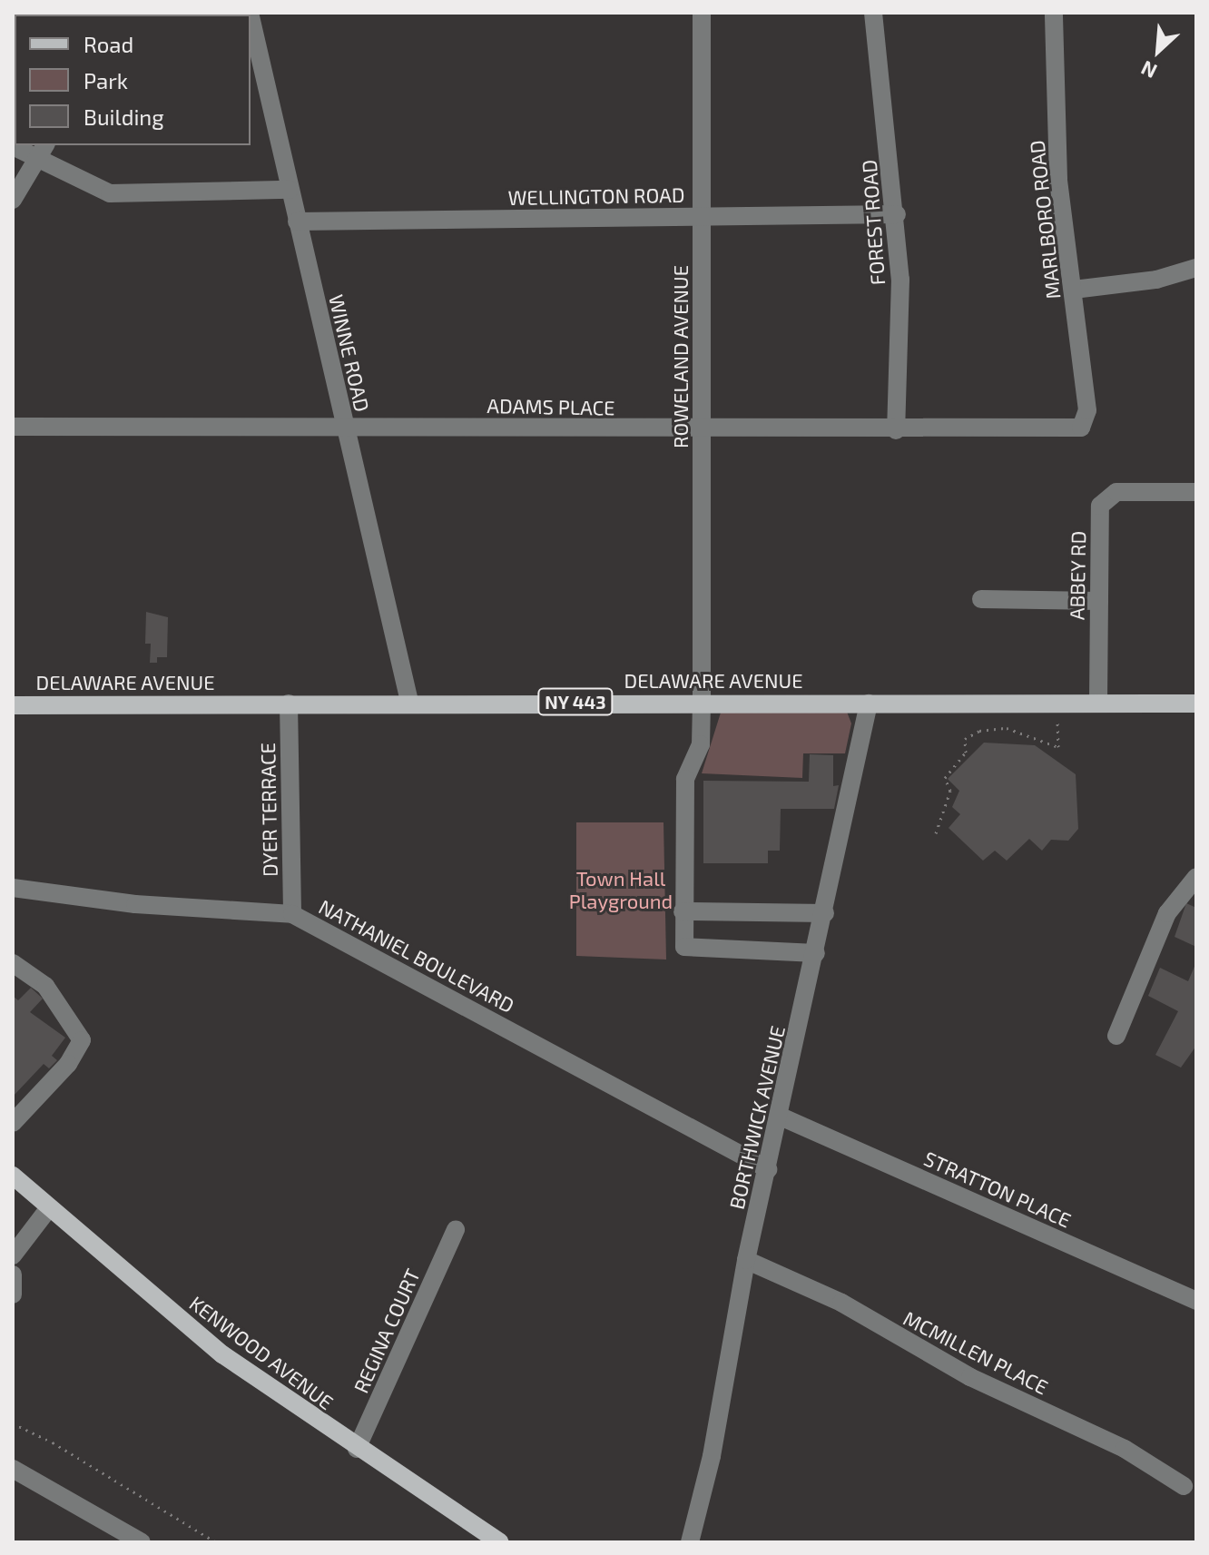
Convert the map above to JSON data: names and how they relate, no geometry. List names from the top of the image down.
{
  "streets": {
    "main road": ["DELAWARE AVENUE", "NY 443", "KENWOOD AVENUE"],
    "street": [
      "WELLINGTON ROAD",
      "MARLBORO ROAD",
      "FOREST ROAD",
      "WINNE ROAD",
      "ROWELAND AVENUE",
      "ADAMS PLACE",
      "ABBEY RD",
      "DYER TERRACE",
      "NATHANIEL BOULEVARD",
      "BORTHWICK AVENUE",
      "STRATTON PLACE",
      "REGINA COURT",
      "MCMILLEN PLACE"
    ]
  },
  "crossings": [
    ["WELLINGTON ROAD", "FOREST ROAD"],
    ["WELLINGTON ROAD", "WINNE ROAD"],
    ["WELLINGTON ROAD", "ROWELAND AVENUE"],
    ["MARLBORO ROAD", "ADAMS PLACE"],
    ["FOREST ROAD", "ADAMS PLACE"],
    ["WINNE ROAD", "ADAMS PLACE"],
    ["WINNE ROAD", "DELAWARE AVENUE"],
    ["ROWELAND AVENUE", "ADAMS PLACE"],
    ["ROWELAND AVENUE", "DELAWARE AVENUE"],
    ["ROWELAND AVENUE", "BORTHWICK AVENUE"],
    ["ABBEY RD", "DELAWARE AVENUE"],
    ["DELAWARE AVENUE", "DYER TERRACE"],
    ["DELAWARE AVENUE", "BORTHWICK AVENUE"],
    ["DYER TERRACE", "NATHANIEL BOULEVARD"],
    ["NATHANIEL BOULEVARD", "BORTHWICK AVENUE"],
    ["BORTHWICK AVENUE", "STRATTON PLACE"],
    ["BORTHWICK AVENUE", "MCMILLEN PLACE"],
    ["REGINA COURT", "KENWOOD AVENUE"]
  ],
  "parks": ["Town Hall Playground"],
  "legend": ["Road", "Park", "Building"],
  "north": "bottom left"
}
